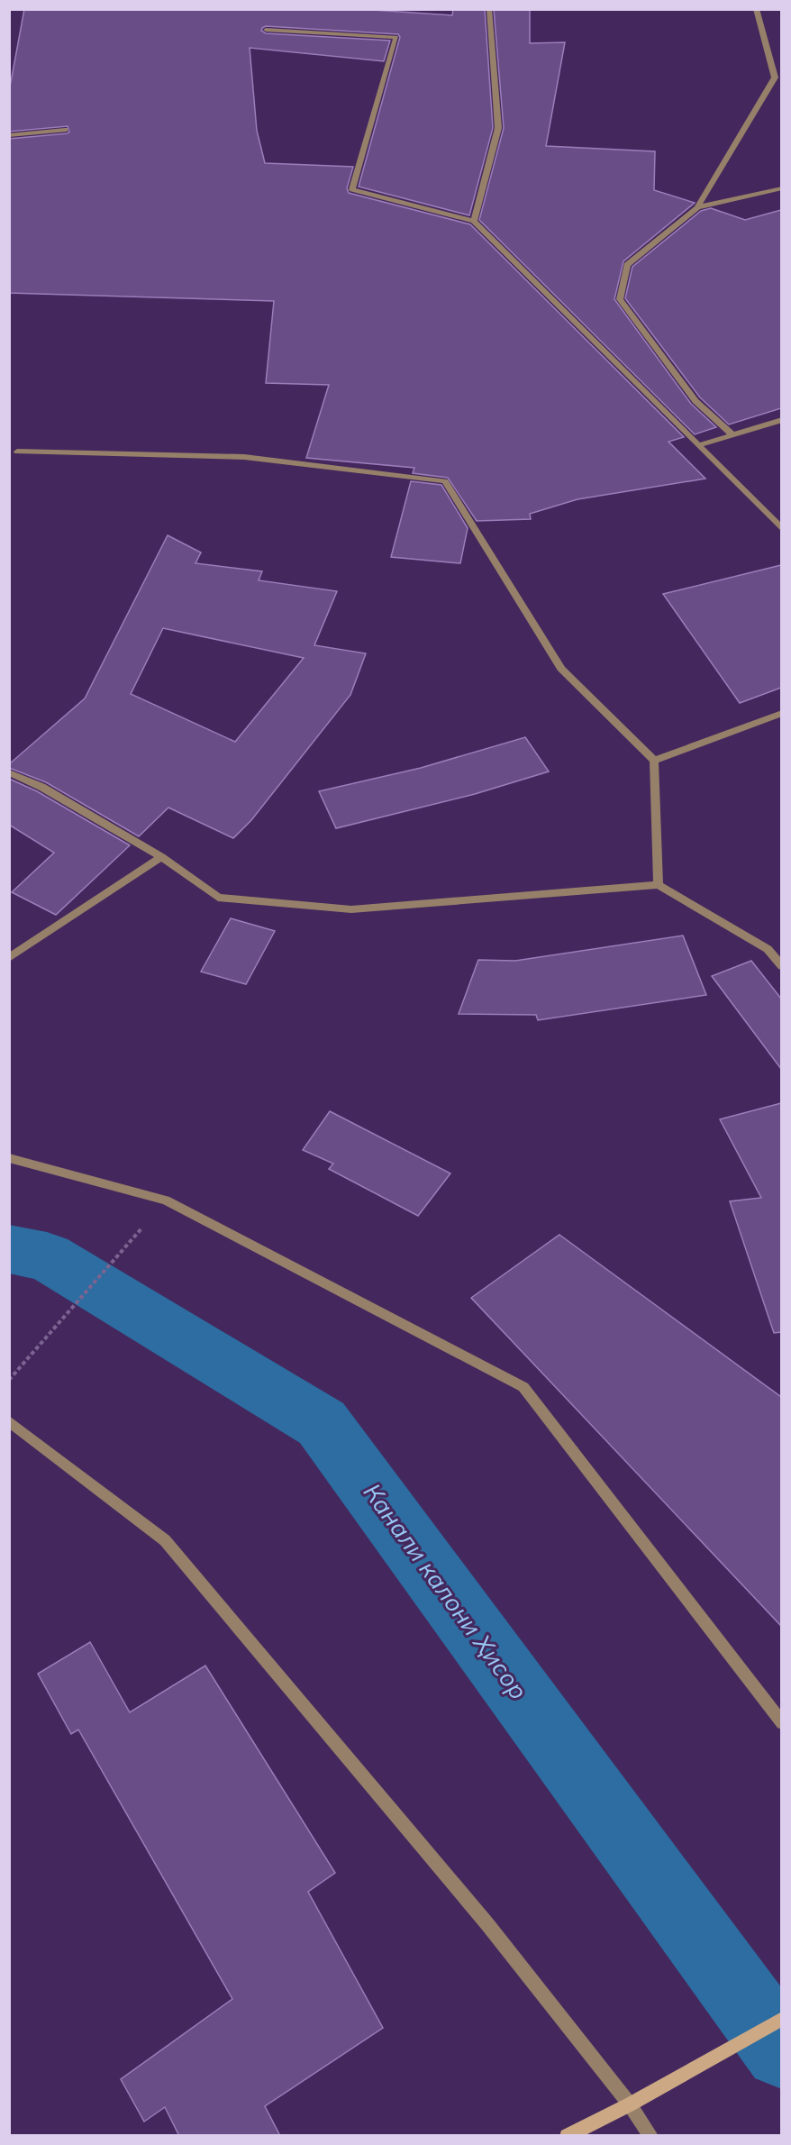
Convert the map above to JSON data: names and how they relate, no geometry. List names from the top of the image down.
{
  "water": ["Канали калони Ҳисор"]
}
